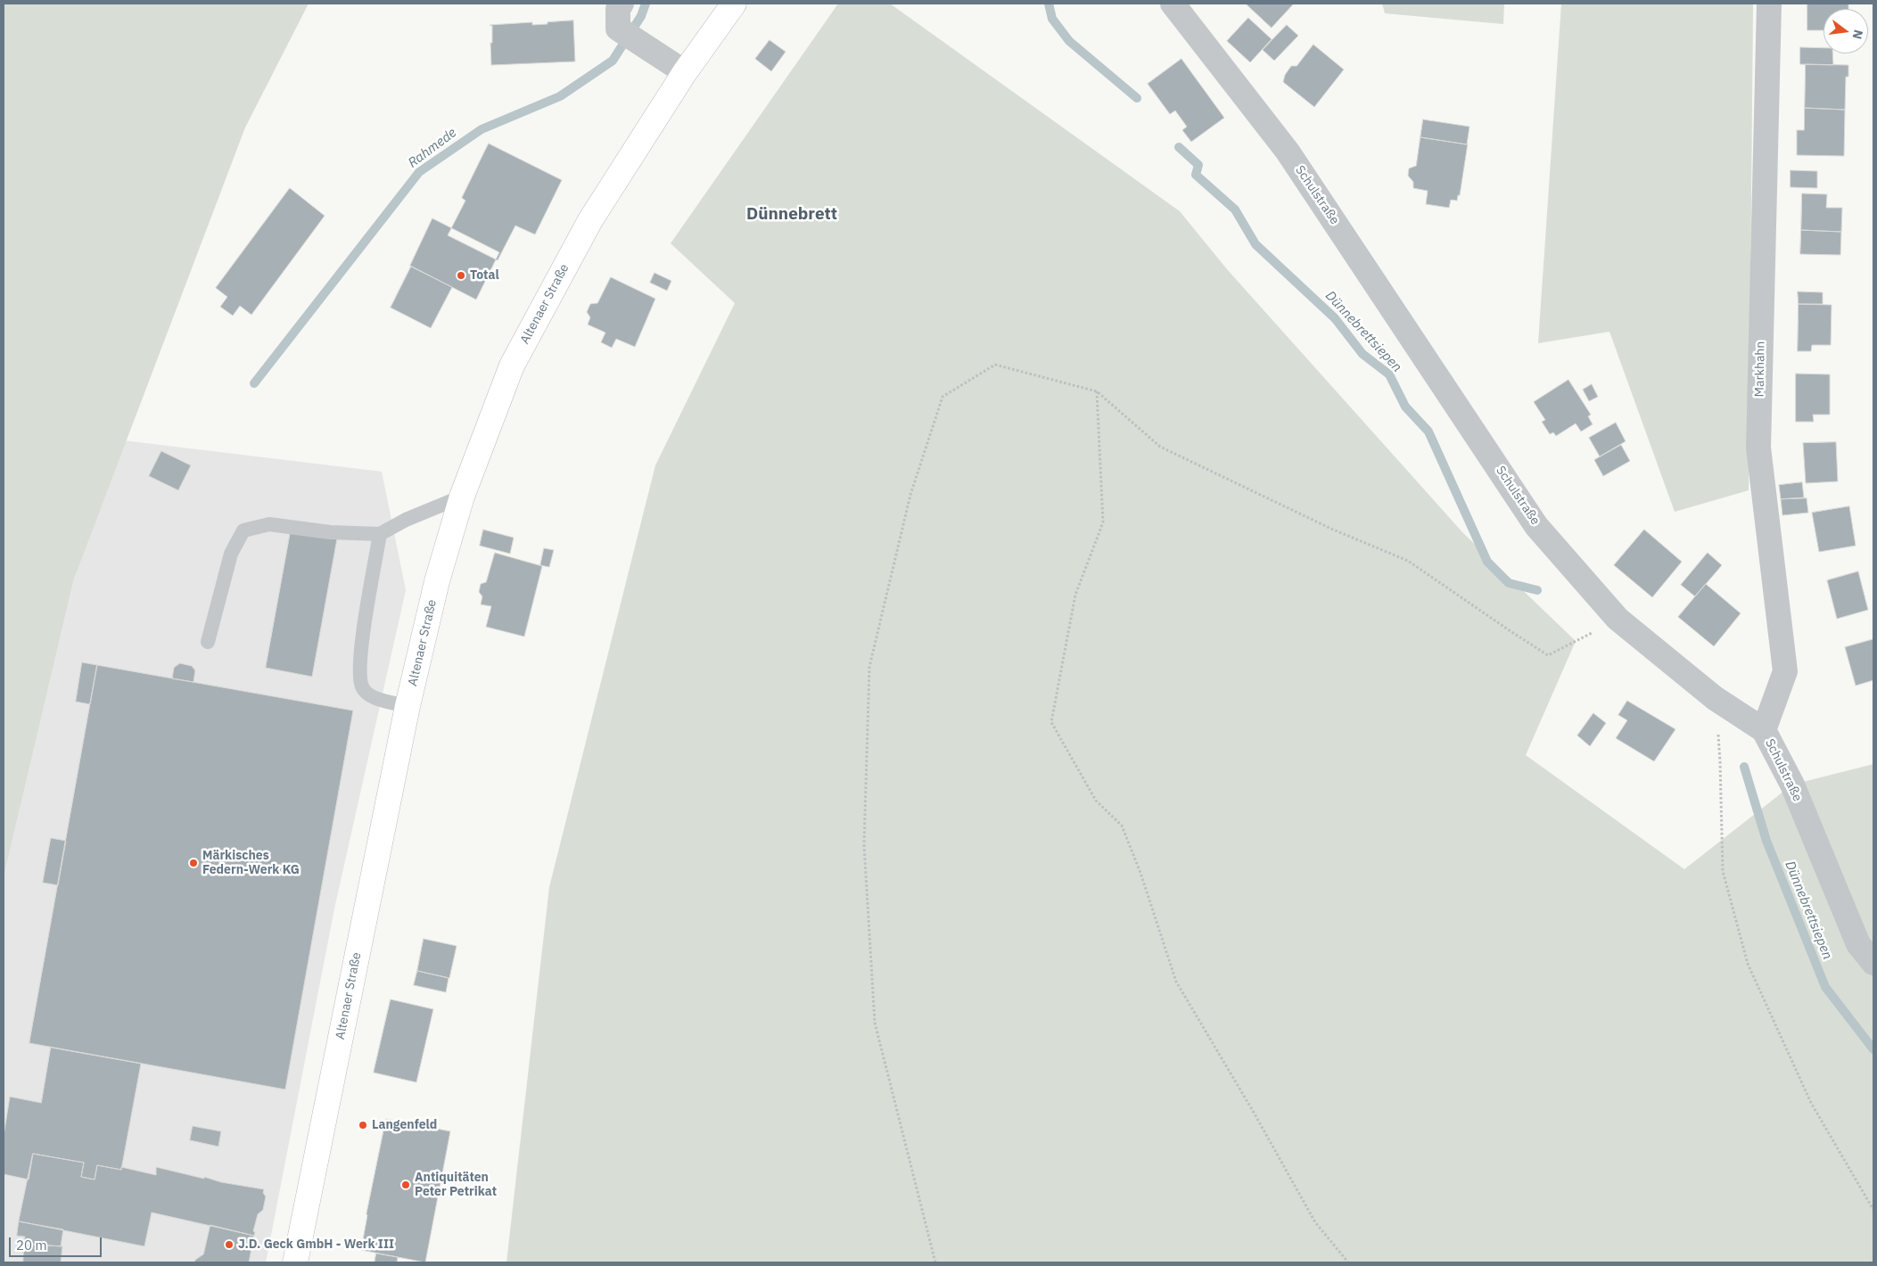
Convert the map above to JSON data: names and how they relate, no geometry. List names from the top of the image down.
{
  "streets": {
    "main road": ["Altenaer Straße"],
    "street": ["Schulstraße", "Markhahn"]
  },
  "crossings": [
    ["Schulstraße", "Markhahn"]
  ],
  "districts": ["Dünnebrett"],
  "water": ["Rahmede", "Dünnebrettsiepen"],
  "places": [
    "Total",
    "Märkisches Federn-Werk KG",
    "Langenfeld",
    "Antiquitäten Peter Petrikat",
    "J.D. Geck GmbH - Werk III"
  ],
  "scale_bar": "20 m",
  "north": "right"
}
